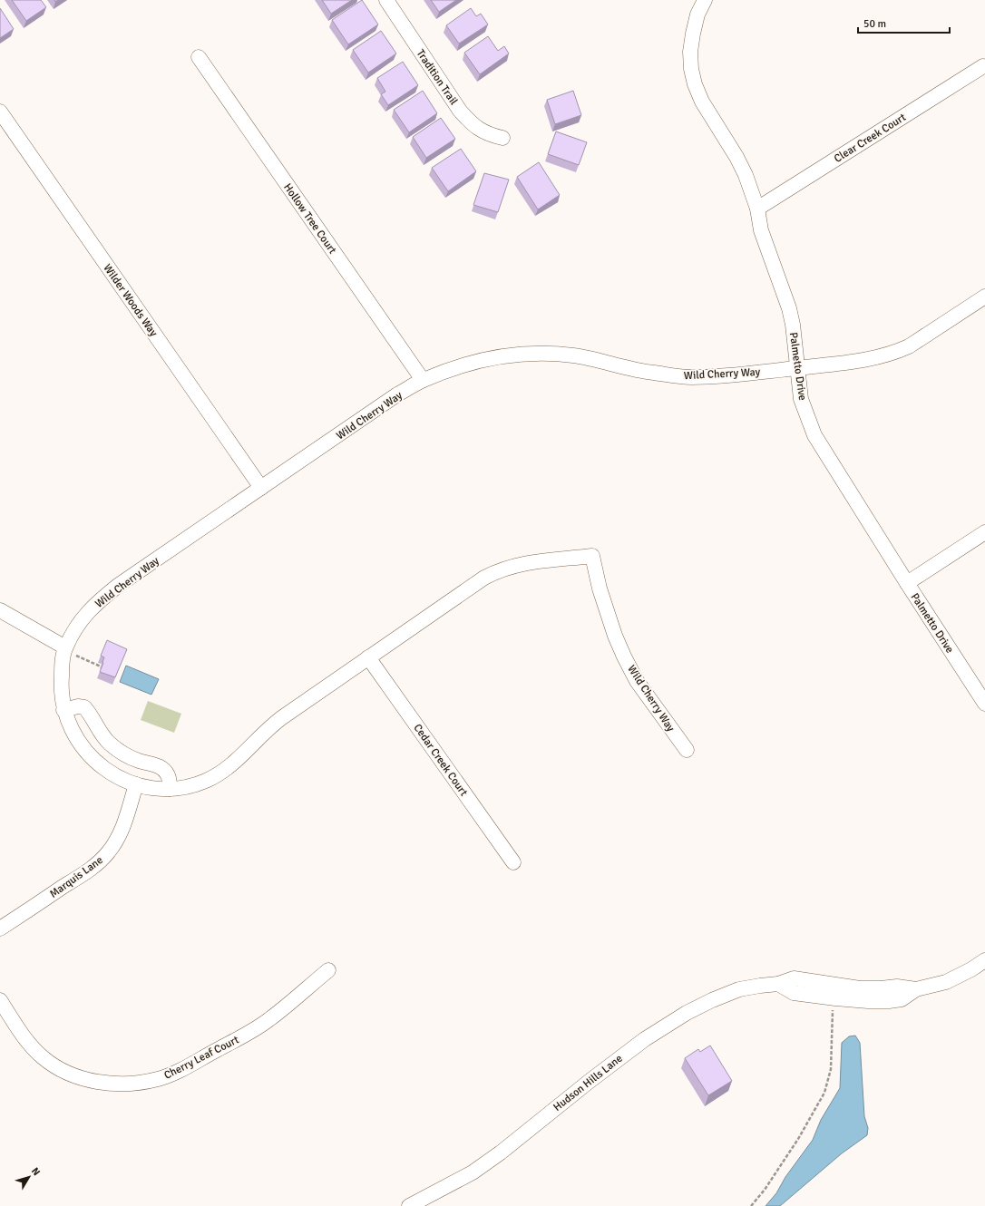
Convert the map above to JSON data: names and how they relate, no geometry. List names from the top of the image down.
{
  "streets": {
    "street": [
      "Tradition Trail",
      "Clear Creek Court",
      "Hollow Tree Court",
      "Wilder Woods Way",
      "Palmetto Drive",
      "Wild Cherry Way",
      "Cedar Creek Court",
      "Marquis Lane",
      "Cherry Leaf Court",
      "Hudson Hills Lane"
    ]
  },
  "crossings": [
    ["Clear Creek Court", "Palmetto Drive"],
    ["Hollow Tree Court", "Wild Cherry Way"],
    ["Wilder Woods Way", "Wild Cherry Way"],
    ["Palmetto Drive", "Wild Cherry Way"],
    ["Wild Cherry Way", "Cedar Creek Court"],
    ["Wild Cherry Way", "Marquis Lane"]
  ],
  "scale_bar": "50 m",
  "north": "top right"
}
